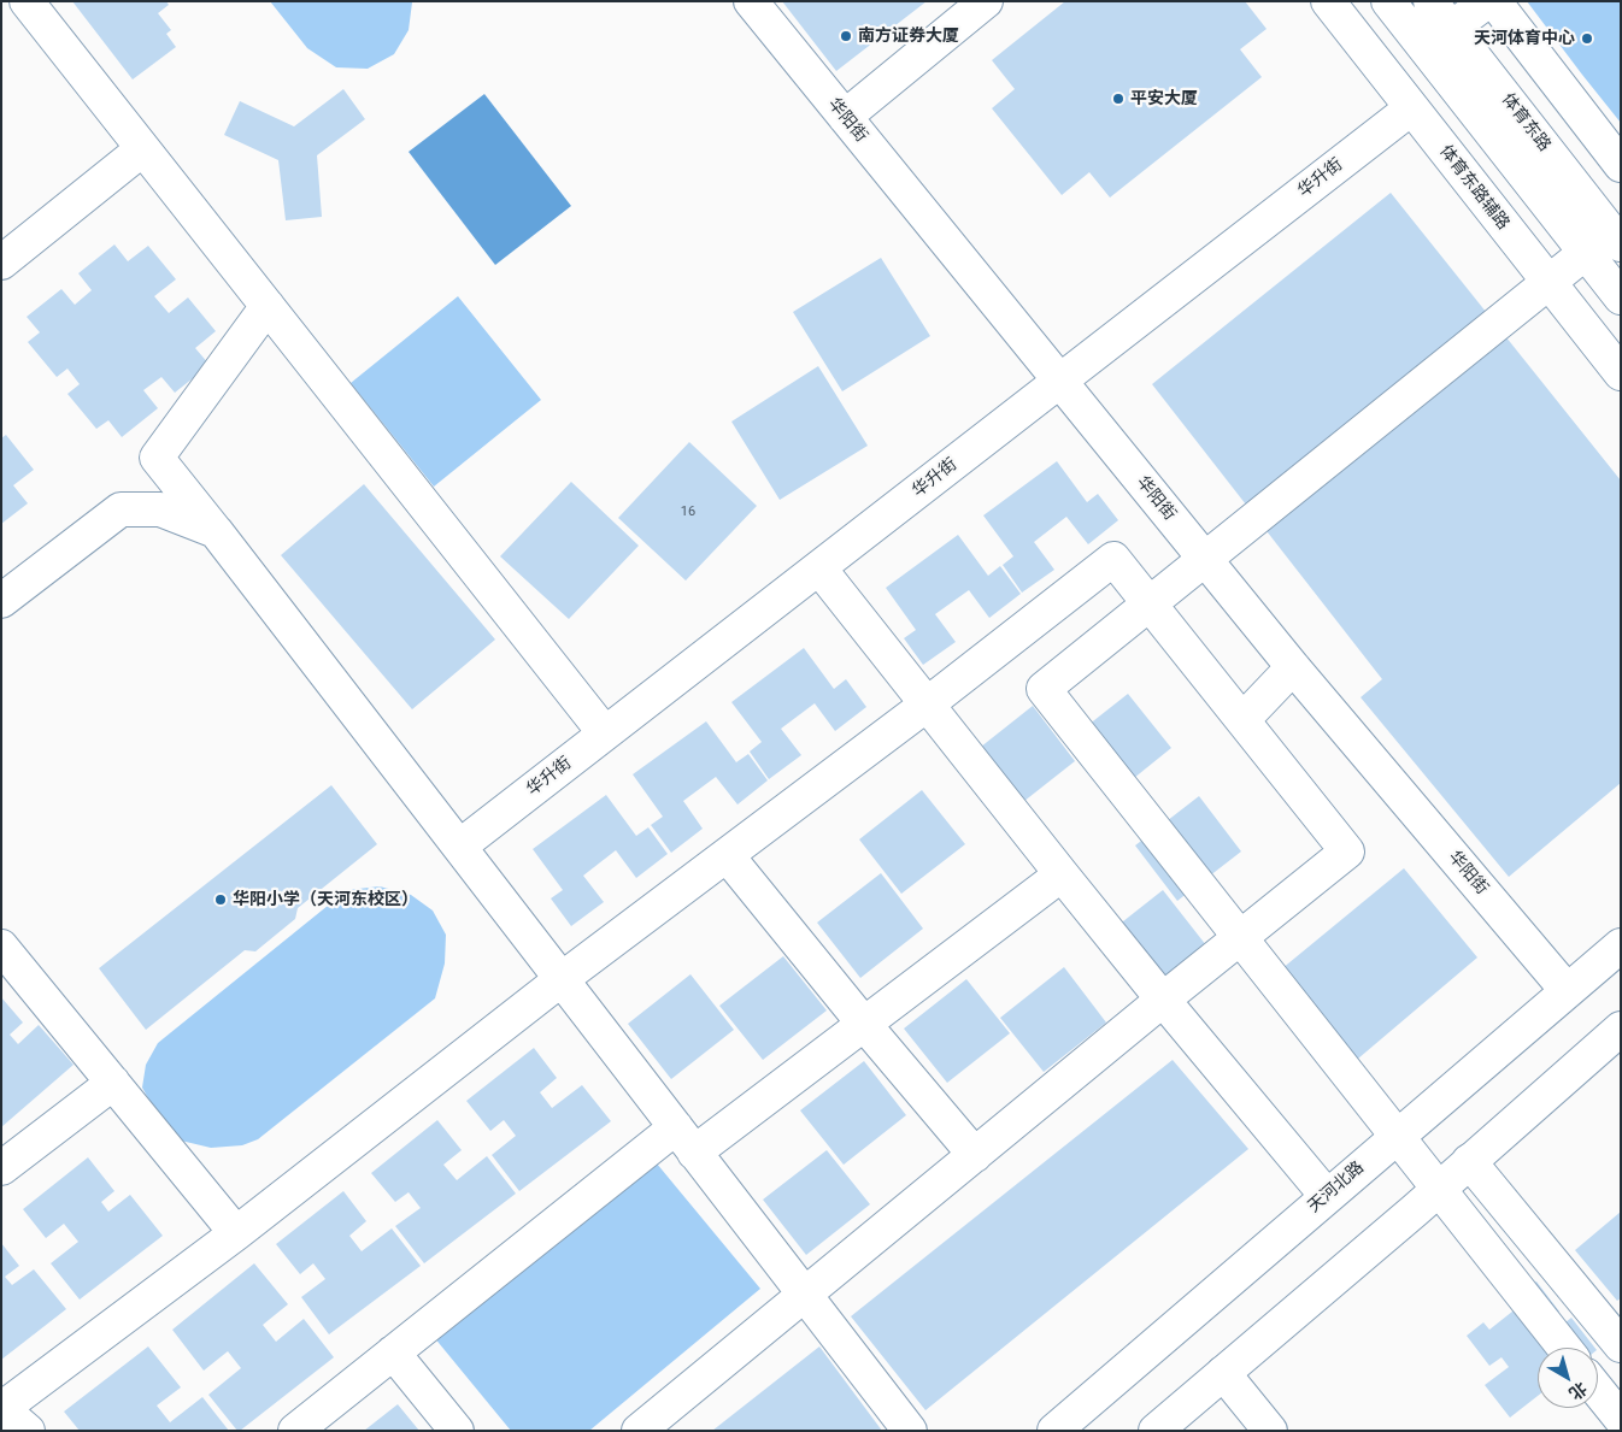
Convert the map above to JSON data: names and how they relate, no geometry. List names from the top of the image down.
{
  "streets": {
    "street": [
      "华阳街",
      "体育东路",
      "华升街",
      "体育东路辅路",
      "天河北路"
    ]
  },
  "crossings": [
    ["华阳街", "华升街"],
    ["华阳街", "天河北路"],
    ["华升街", "体育东路辅路"]
  ],
  "places": [
    "南方证券大厦",
    "天河体育中心",
    "平安大厦",
    "华阳小学（天河东校区）"
  ],
  "house_numbers": ["16"],
  "north": "bottom right"
}
